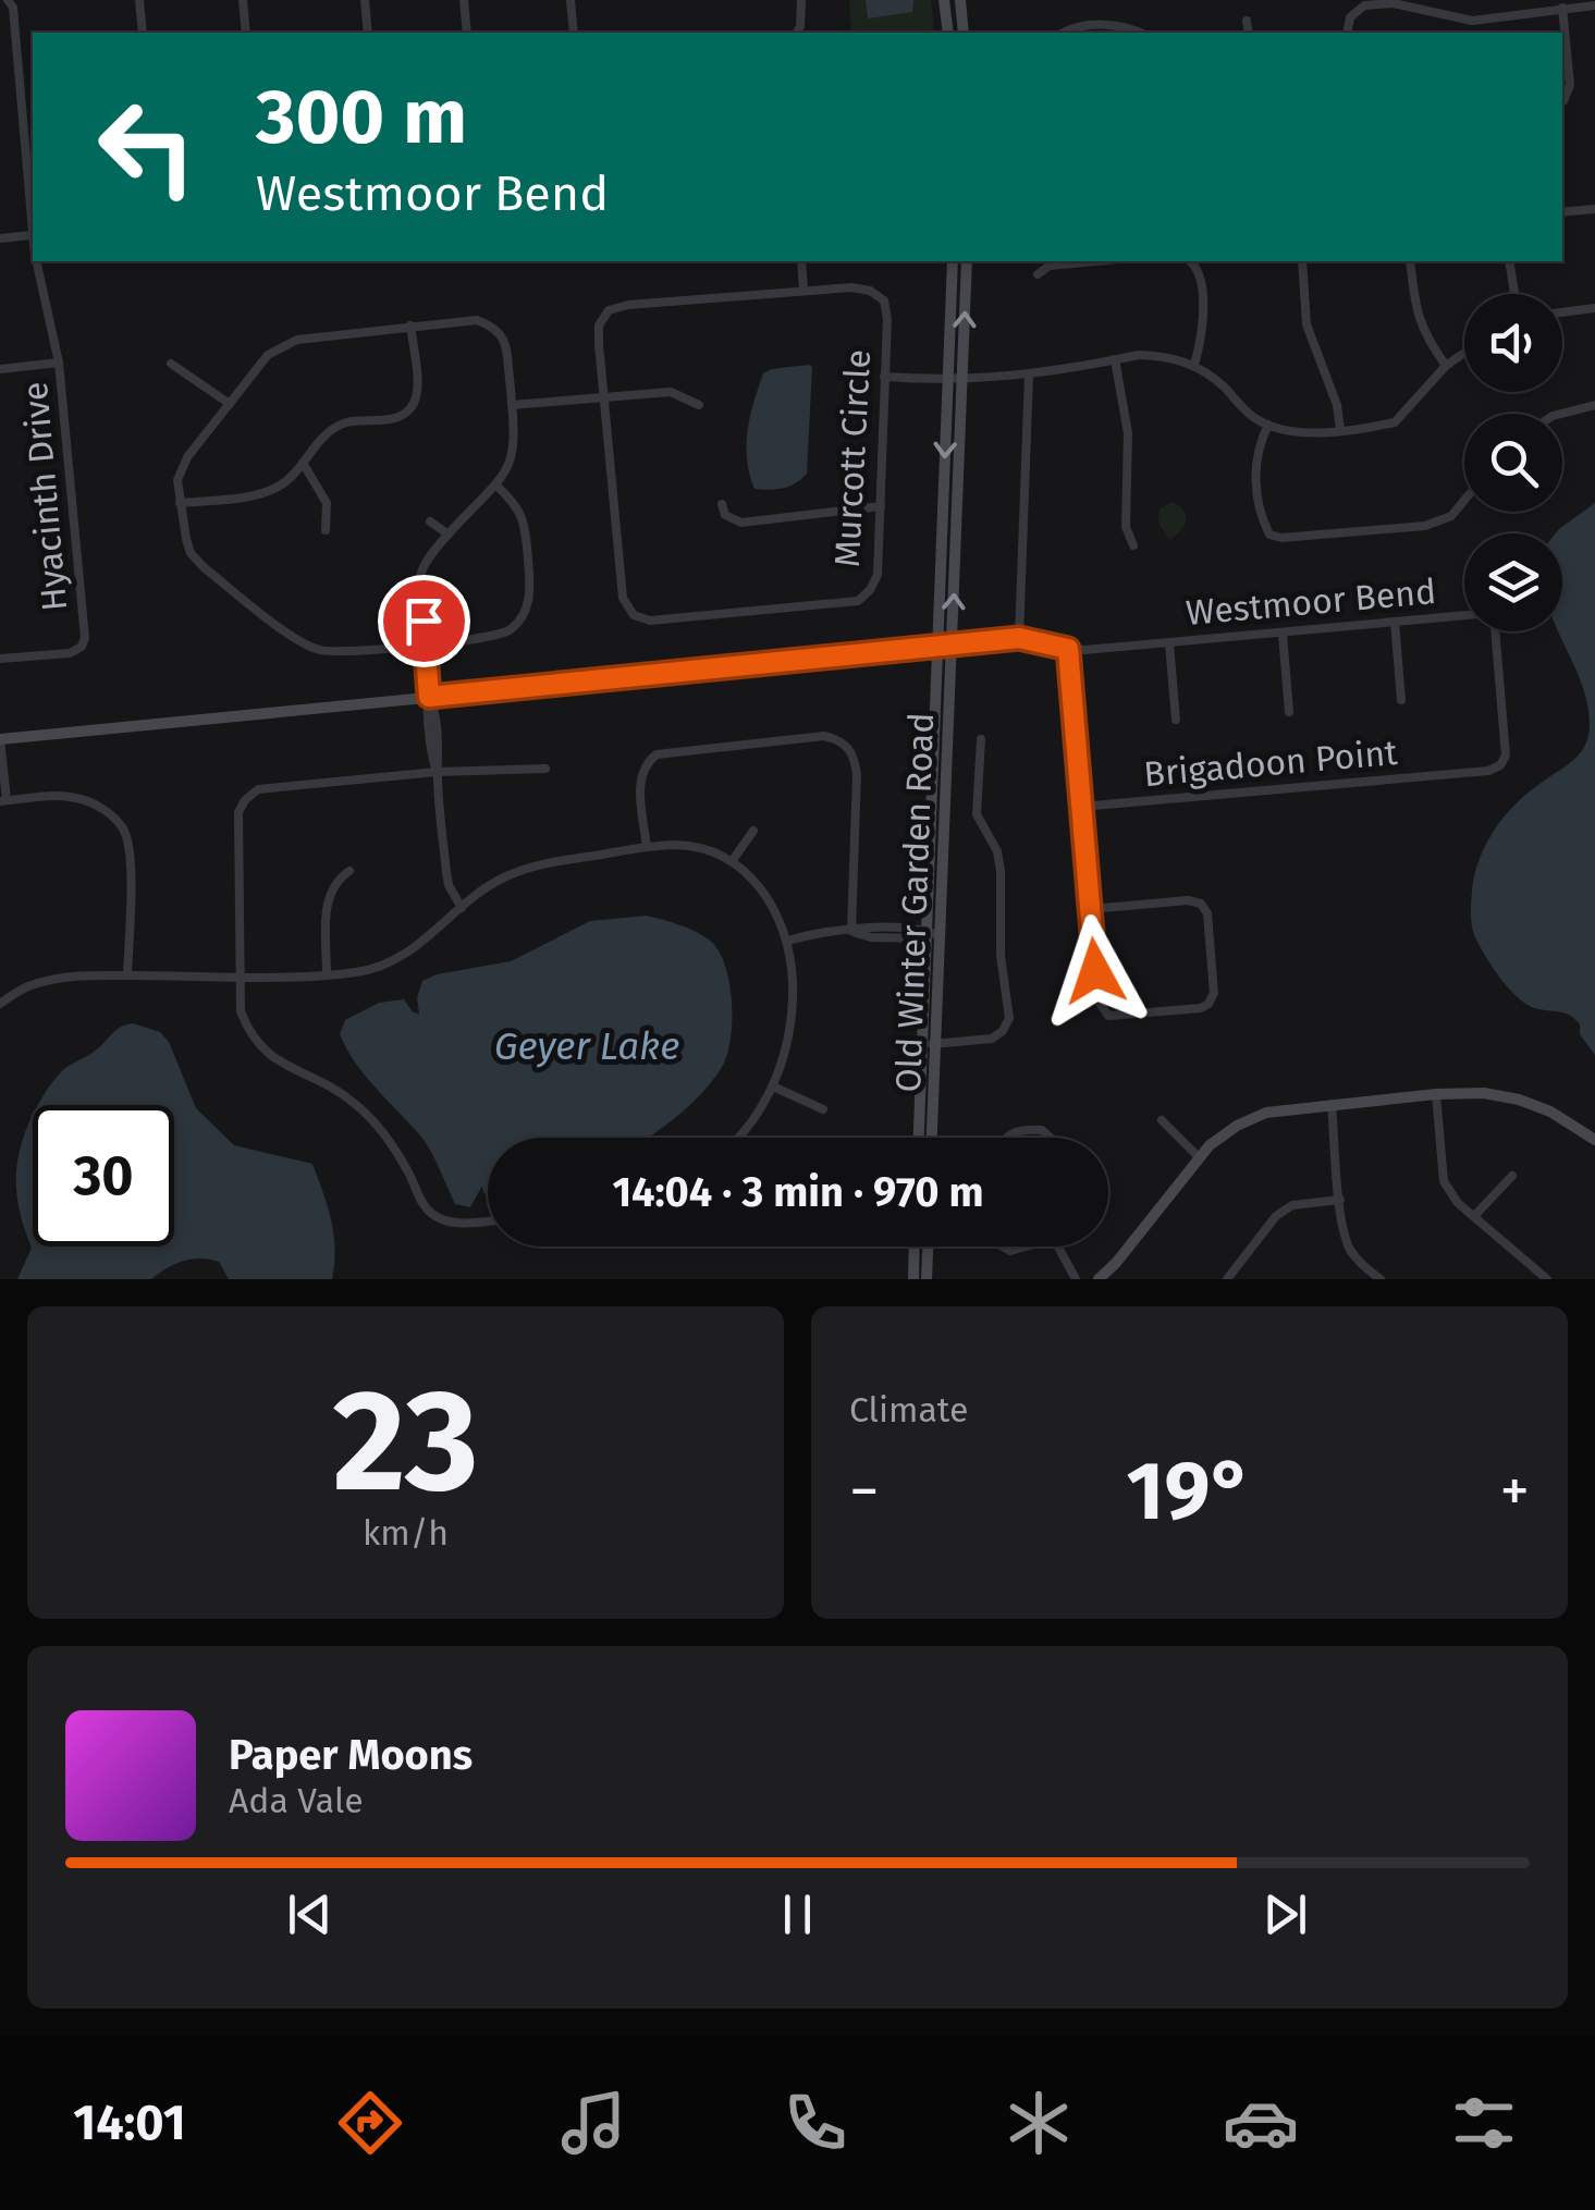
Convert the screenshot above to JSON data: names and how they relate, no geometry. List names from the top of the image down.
{
  "streets": {
    "main road": ["Old Winter Garden Road"],
    "street": [
      "Murcott Circle",
      "Hyacinth Drive",
      "Westmoor Bend",
      "Brigadoon Point"
    ]
  },
  "crossings": [
    ["Westmoor Bend", "Brigadoon Point"],
    ["Westmoor Bend", "Old Winter Garden Road"]
  ],
  "water": ["Geyer Lake"],
  "page": {
    "turn": ["300 m", "Westmoor Bend"],
    "limit": "30",
    "trip": "14:04 · 3 min · 970 m",
    "tile": [
      ["23", "km/h"],
      "Climate"
    ],
    "heat": ["−", "19°", "+"],
    "song": ["Paper Moons", "Ada Vale"],
    "tabs": "14:01"
  }
}
